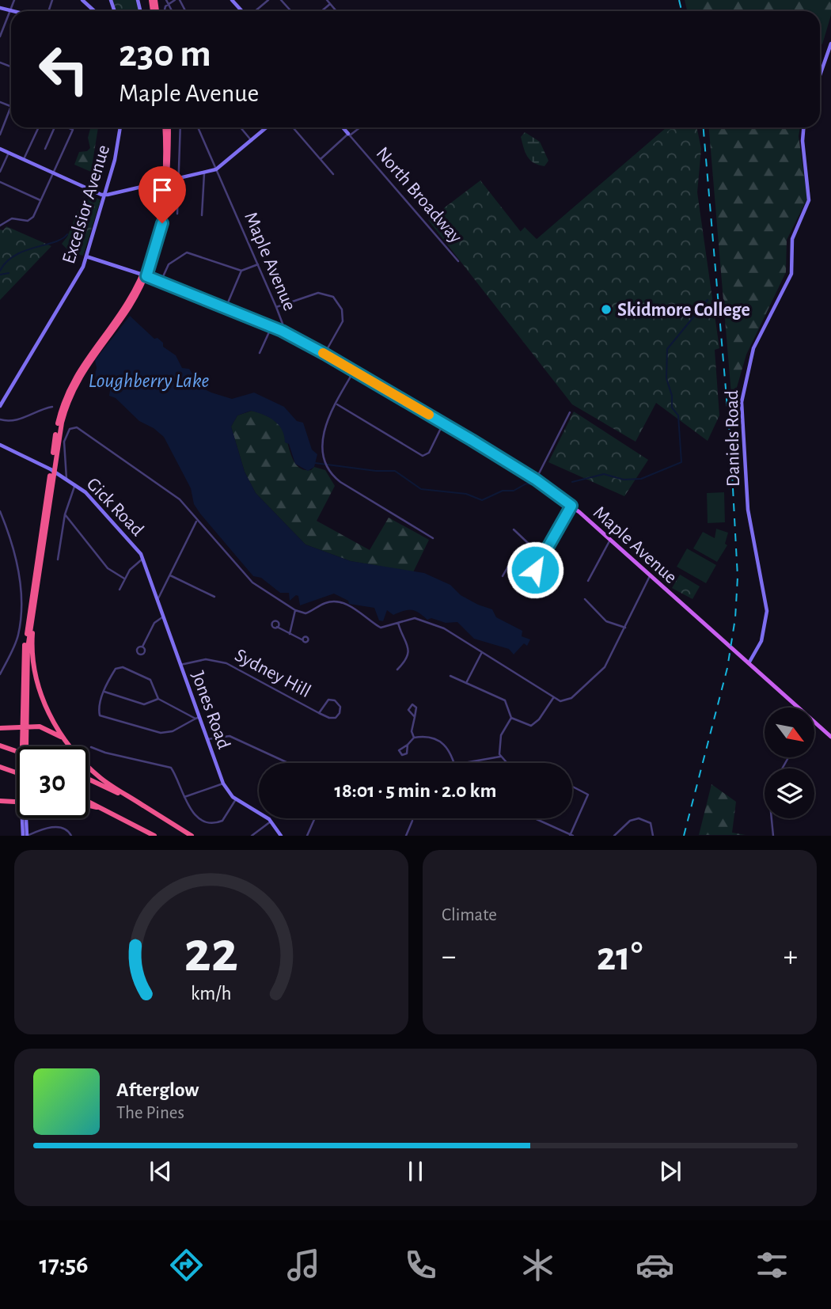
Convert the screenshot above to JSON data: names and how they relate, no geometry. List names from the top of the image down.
{
  "streets": {
    "main road": ["Maple Avenue"],
    "street": [
      "North Broadway",
      "Excelsior Avenue",
      "Daniels Road",
      "Gick Road",
      "Sydney Hill",
      "Jones Road"
    ]
  },
  "crossings": [
    ["Maple Avenue", "Daniels Road"],
    ["Gick Road", "Jones Road"],
    ["Sydney Hill", "Jones Road"]
  ],
  "water": ["Loughberry Lake"],
  "places": ["Skidmore College"],
  "north": "bottom right",
  "page": {
    "turn": ["230 m", "Maple Avenue"],
    "limit": "30",
    "trip": "18:01 · 5 min · 2.0 km",
    "tile": "Climate",
    "heat": ["−", "21°", "+"],
    "song": ["Afterglow", "The Pines"],
    "tabs": "17:56",
    "gauge": ["22", "km/h"]
  }
}
